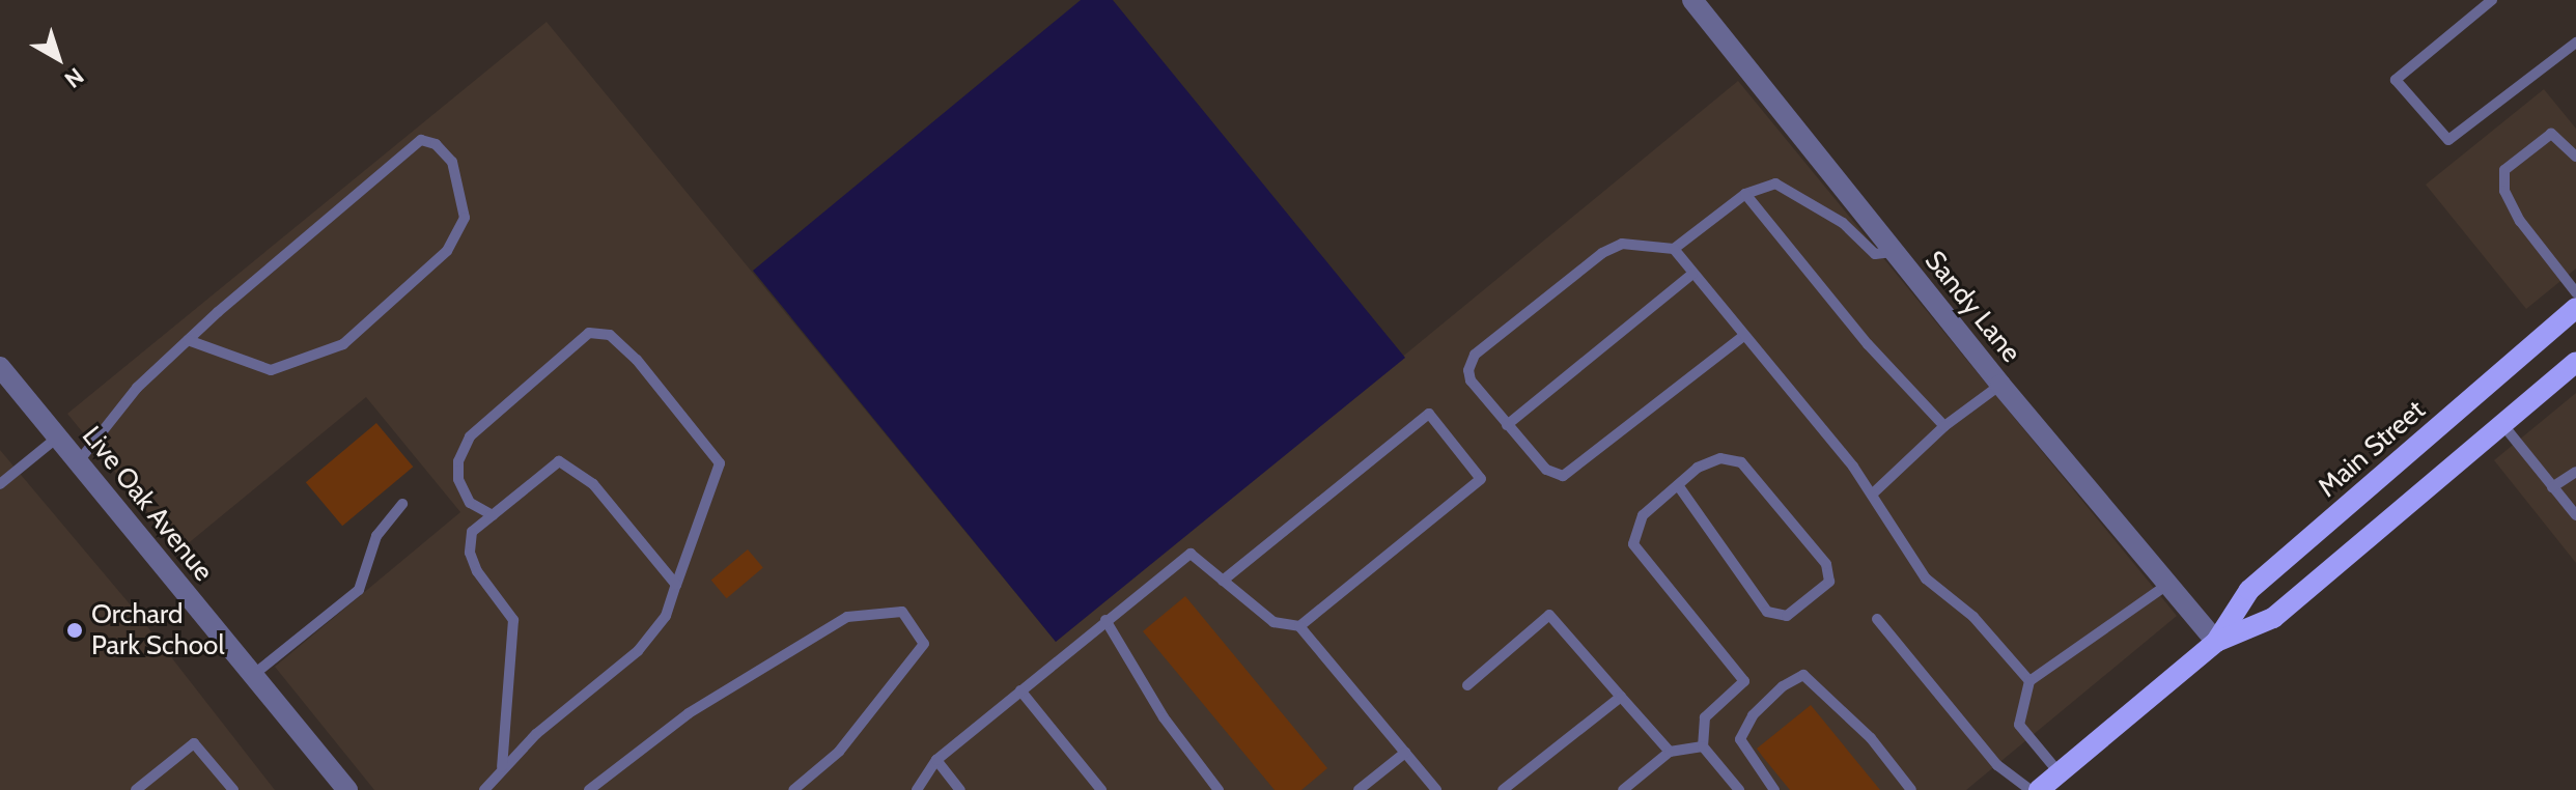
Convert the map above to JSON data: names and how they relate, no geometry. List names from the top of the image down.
{
  "streets": {
    "main road": ["Main Street"],
    "street": ["Sandy Lane", "Live Oak Avenue"]
  },
  "crossings": [
    ["Sandy Lane", "Main Street"]
  ],
  "places": ["Orchard Park School"],
  "north": "bottom right"
}
